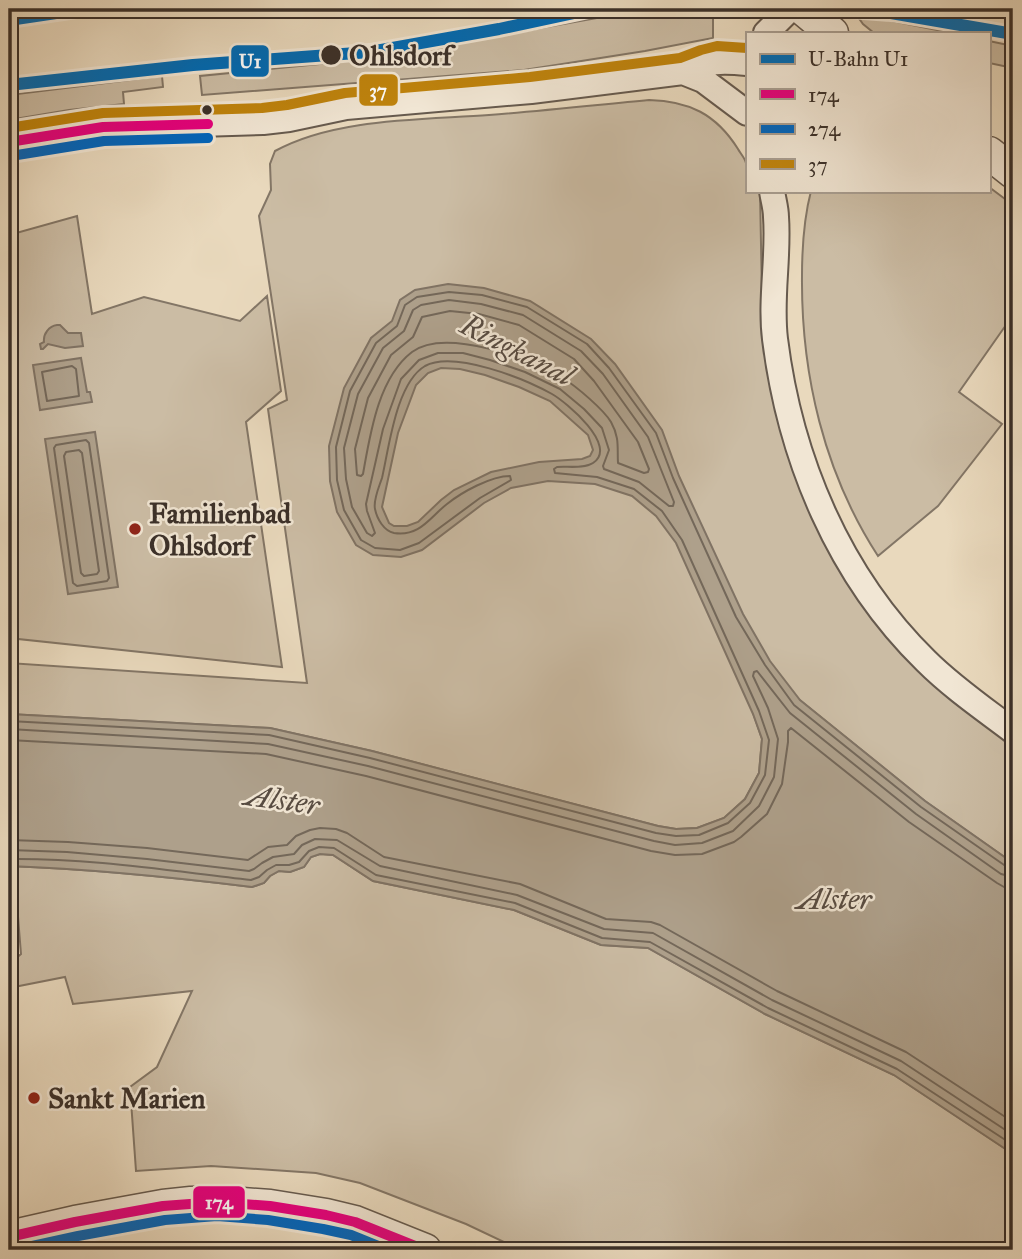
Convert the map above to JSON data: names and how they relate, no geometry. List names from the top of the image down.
{
  "water": ["Ringkanal", "Alster"],
  "places": ["Ohlsdorf", "Familienbad Ohlsdorf", "Sankt Marien"],
  "lines": [
    "metro line U1",
    "transit line 37",
    "transit line 174",
    "transit line 274"
  ],
  "legend": [
    "U-Bahn U1",
    "174",
    "274",
    "37"
  ]
}
